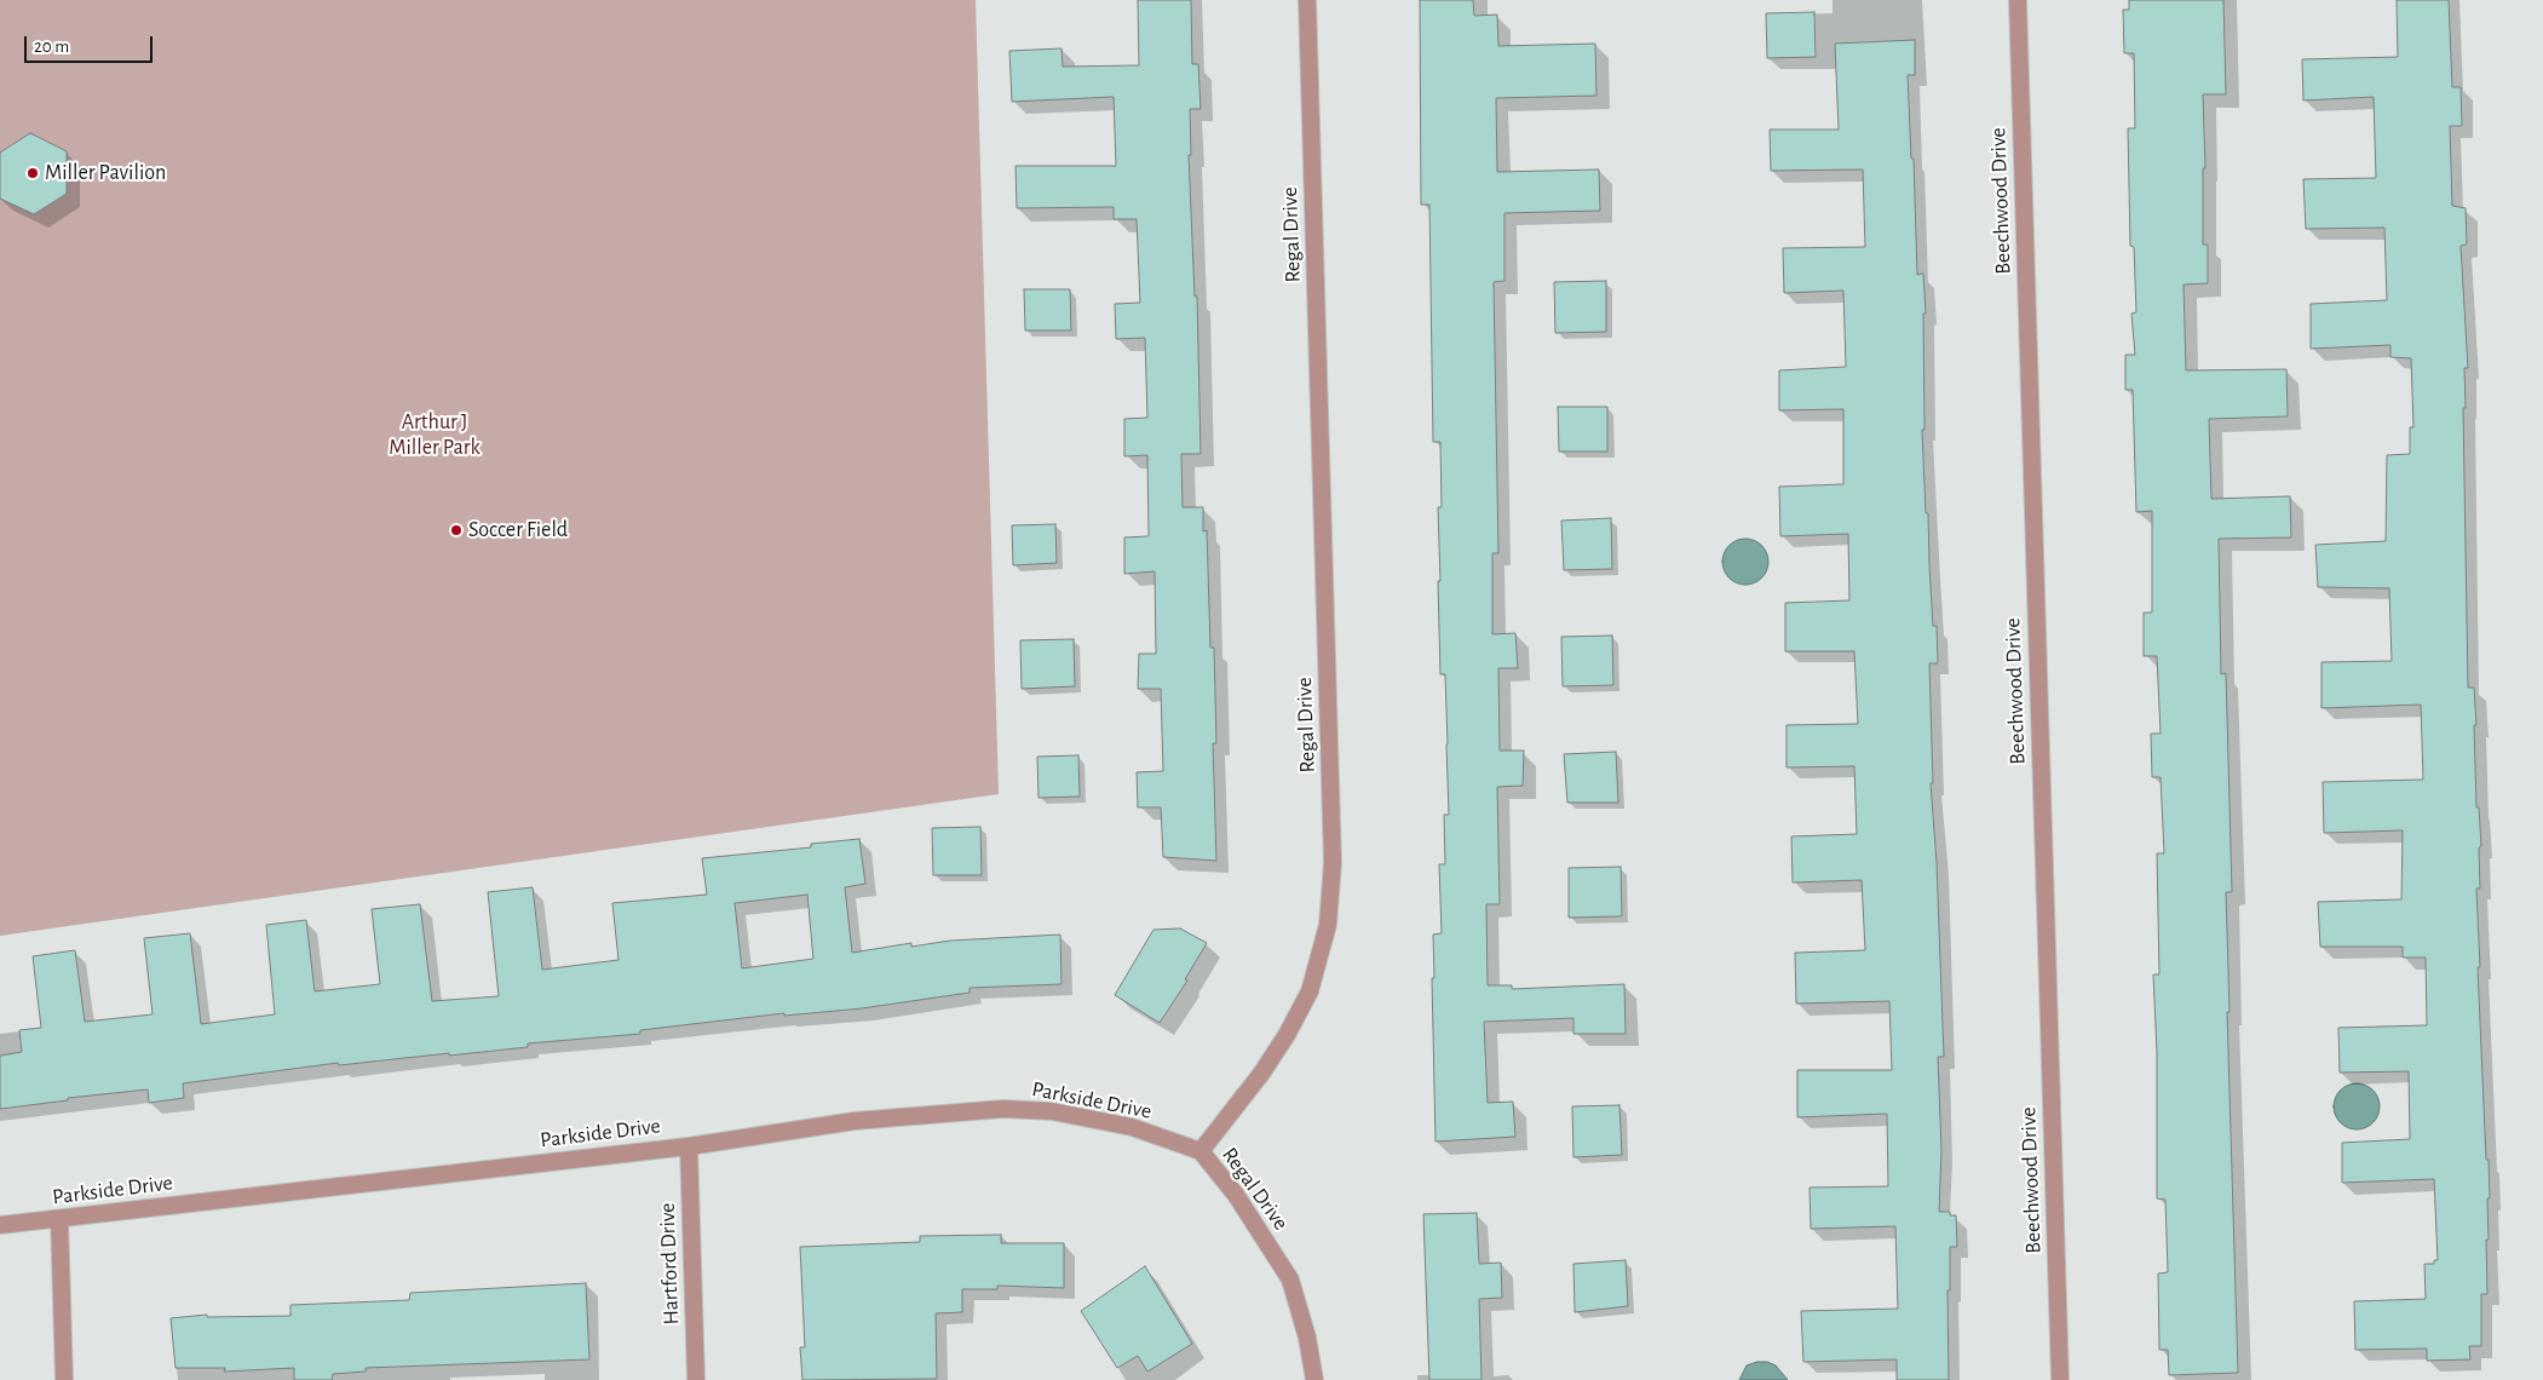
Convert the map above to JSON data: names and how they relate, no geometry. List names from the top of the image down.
{
  "streets": {
    "street": [
      "Beechwood Drive",
      "Regal Drive",
      "Parkside Drive",
      "Hartford Drive"
    ]
  },
  "crossings": [
    ["Regal Drive", "Parkside Drive"],
    ["Parkside Drive", "Hartford Drive"]
  ],
  "parks": ["Arthur J Miller Park"],
  "places": ["Miller Pavilion", "Soccer Field"],
  "scale_bar": "20 m"
}
